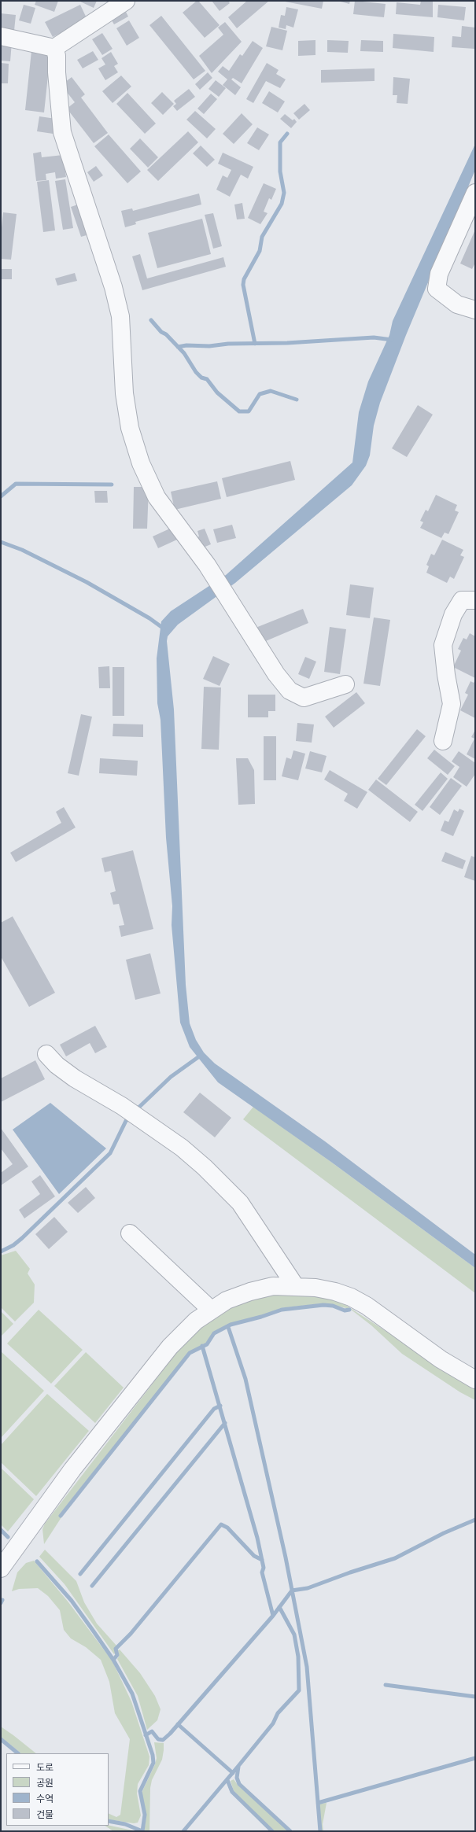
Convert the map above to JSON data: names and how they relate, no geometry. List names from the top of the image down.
{
  "legend": [
    "도로",
    "공원",
    "수역",
    "건물"
  ]
}
